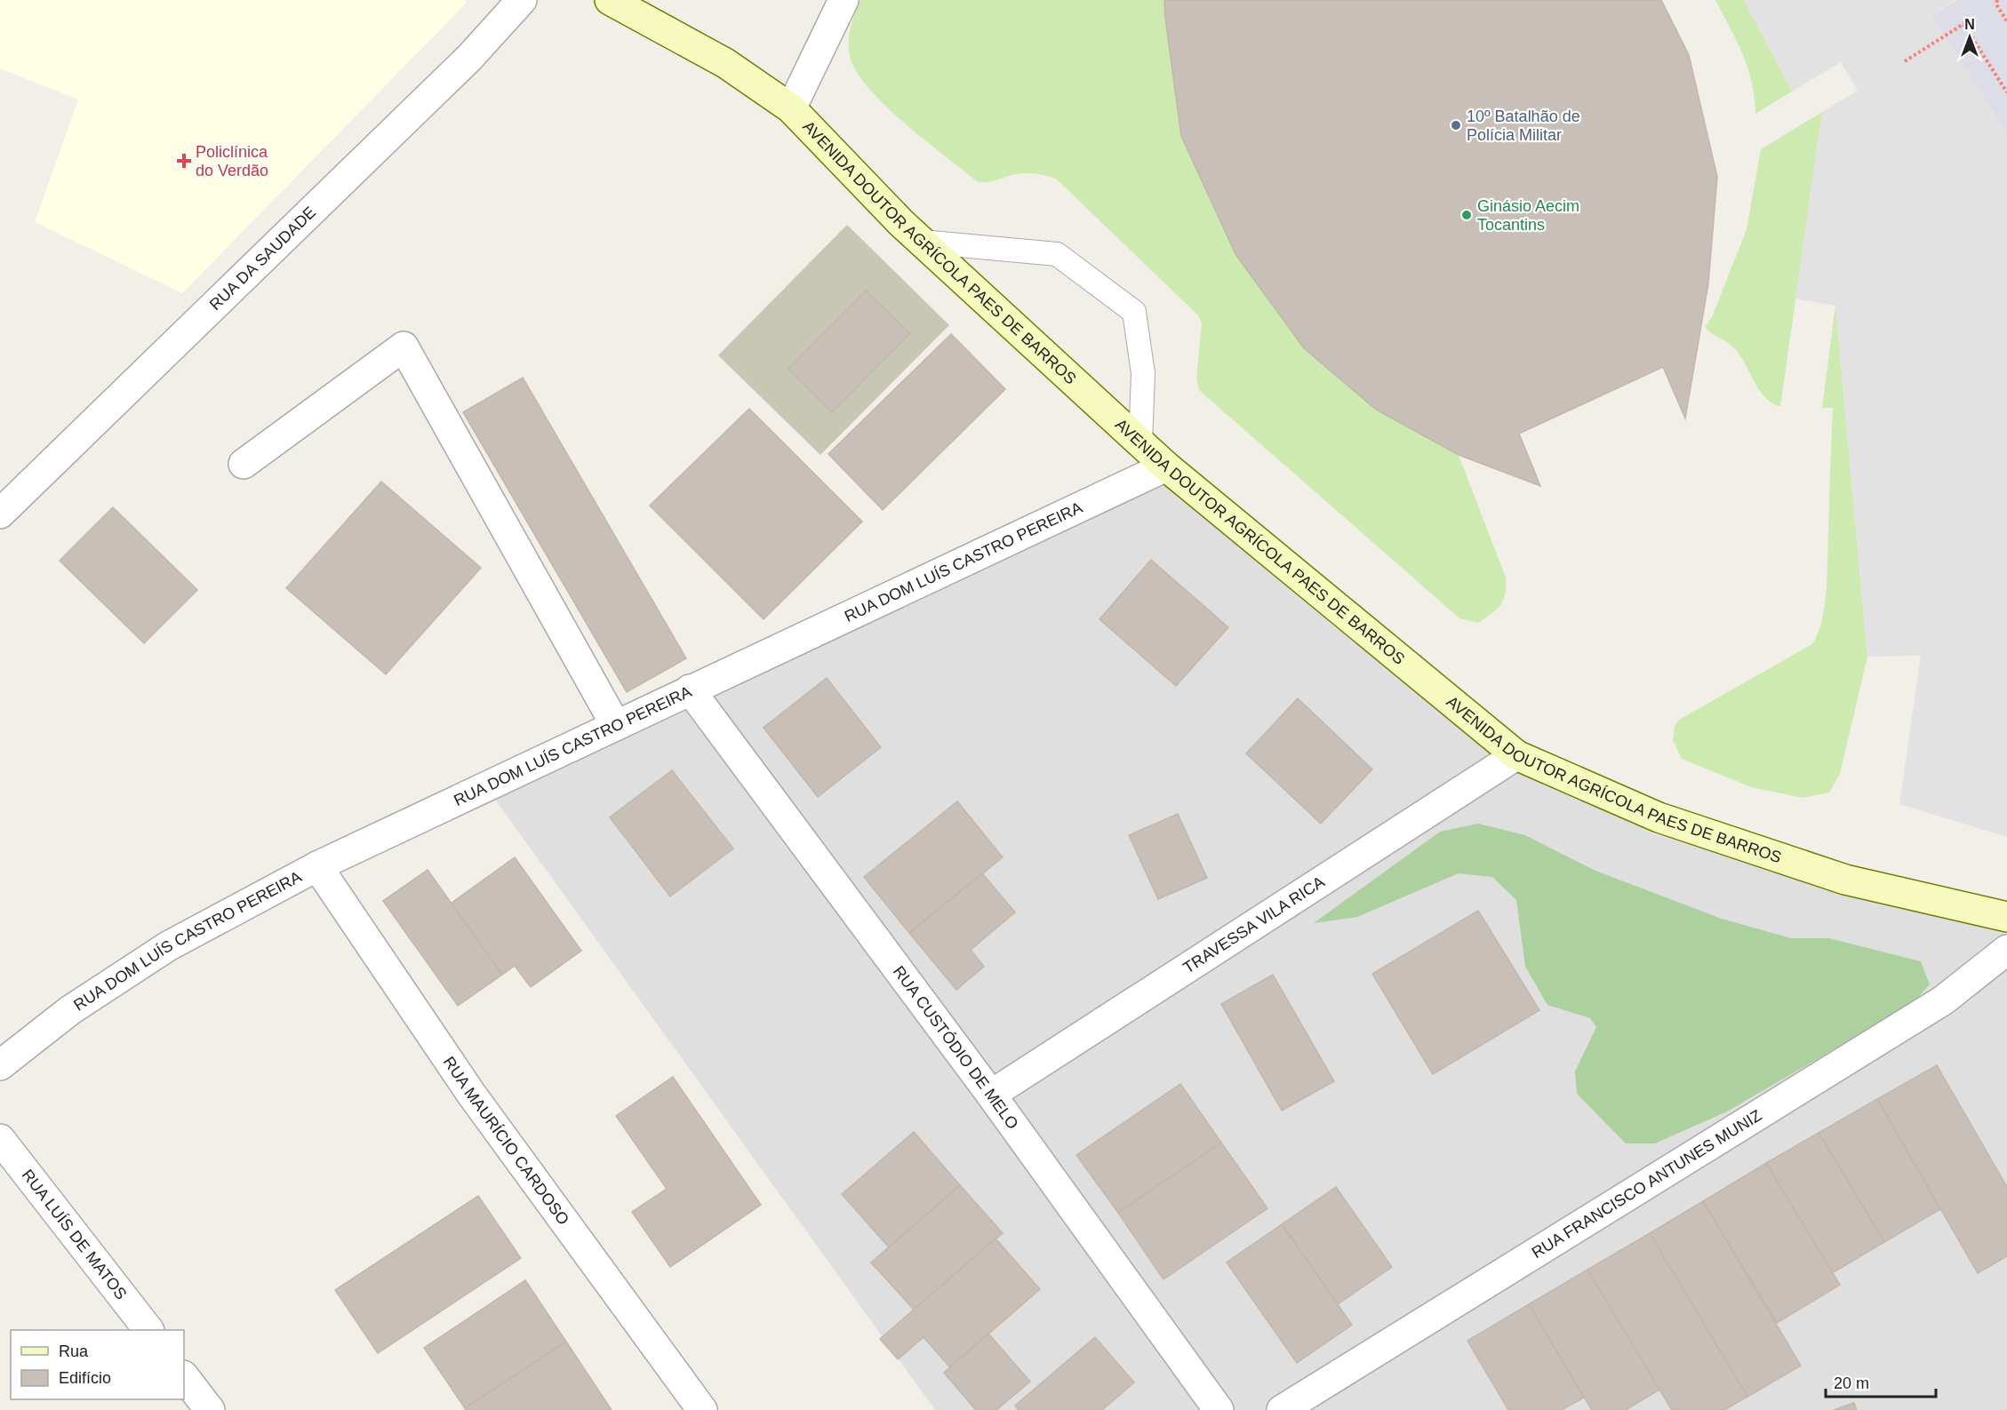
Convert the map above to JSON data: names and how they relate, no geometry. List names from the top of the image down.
{
  "streets": {
    "street": [
      "AVENIDA DOUTOR AGRÍCOLA PAES DE BARROS",
      "RUA DA SAUDADE",
      "RUA DOM LUÍS CASTRO PEREIRA",
      "TRAVESSA VILA RICA",
      "RUA CUSTÓDIO DE MELO",
      "RUA MAURÍCIO CARDOSO",
      "RUA FRANCISCO ANTUNES MUNIZ",
      "RUA LUÍS DE MATOS"
    ]
  },
  "crossings": [
    ["AVENIDA DOUTOR AGRÍCOLA PAES DE BARROS", "RUA DOM LUÍS CASTRO PEREIRA"],
    ["AVENIDA DOUTOR AGRÍCOLA PAES DE BARROS", "TRAVESSA VILA RICA"],
    ["RUA DOM LUÍS CASTRO PEREIRA", "RUA CUSTÓDIO DE MELO"],
    ["RUA DOM LUÍS CASTRO PEREIRA", "RUA MAURÍCIO CARDOSO"],
    ["TRAVESSA VILA RICA", "RUA CUSTÓDIO DE MELO"]
  ],
  "places": {
    "other": ["10º Batalhão de Polícia Militar", "Ginásio Aecim Tocantins"],
    "health": ["Policlínica do Verdão"]
  },
  "legend": ["Rua", "Edifício"],
  "scale_bar": "20 m",
  "north": "top"
}
